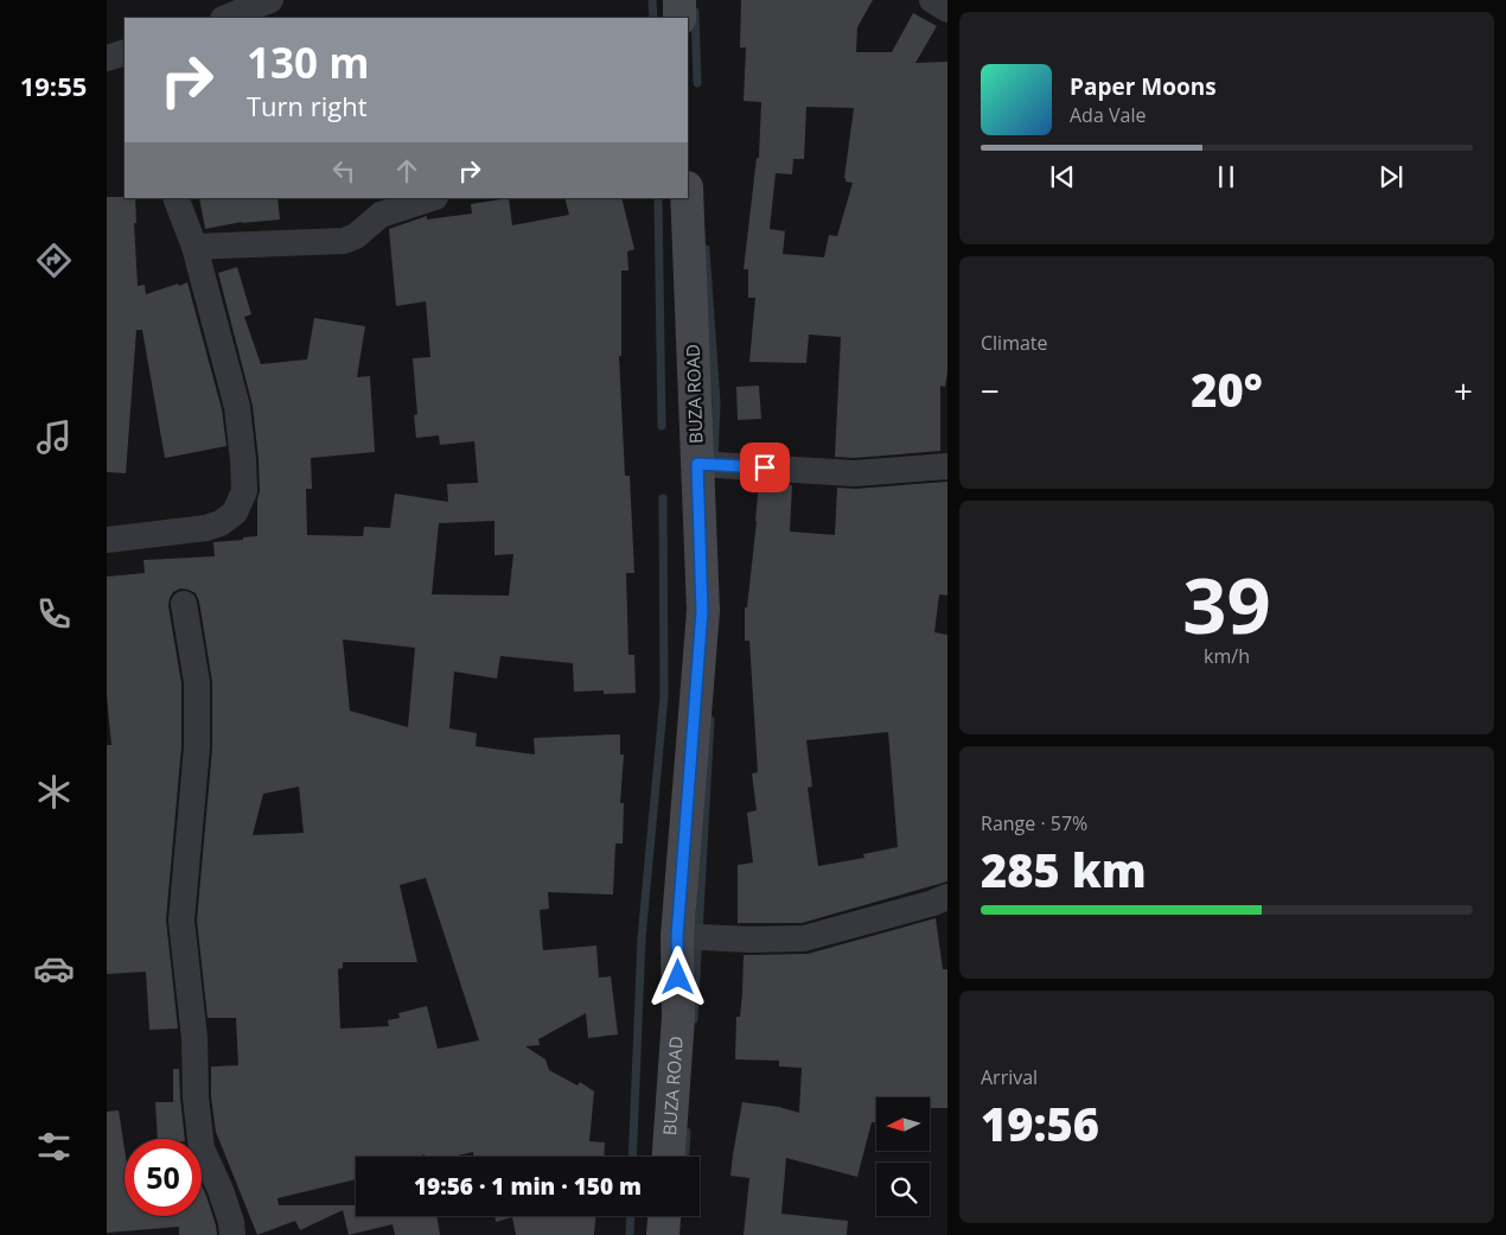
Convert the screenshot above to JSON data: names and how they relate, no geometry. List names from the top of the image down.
{
  "streets": {
    "main road": ["BUZA ROAD"]
  },
  "north": "left",
  "page": {
    "tabs": "19:55",
    "turn": ["130 m", "Turn right"],
    "song": ["Paper Moons", "Ada Vale"],
    "tile": [
      "Climate",
      ["39", "km/h"],
      ["Range · 57%", "285 km"],
      ["Arrival", "19:56"]
    ],
    "heat": ["−", "20°", "+"],
    "limit": "50",
    "trip": "19:56 · 1 min · 150 m"
  }
}
